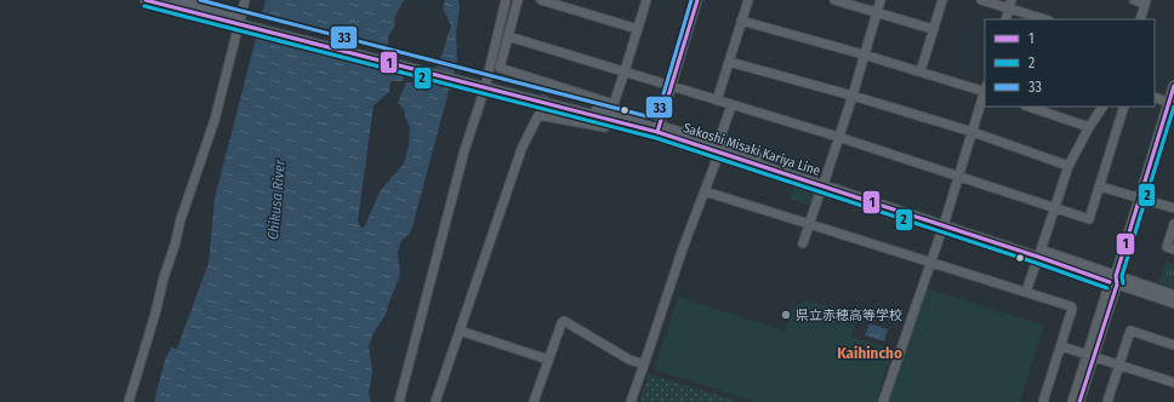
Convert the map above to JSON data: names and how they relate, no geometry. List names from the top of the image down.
{
  "streets": {
    "main road": ["Sakoshi Misaki Kariya Line"]
  },
  "districts": ["Kaihincho"],
  "water": ["Chikusa River"],
  "places": ["県立赤穂高等学校"],
  "lines": ["transit line 1", "transit line 33", "transit line 2"],
  "legend": ["1", "2", "33"]
}
